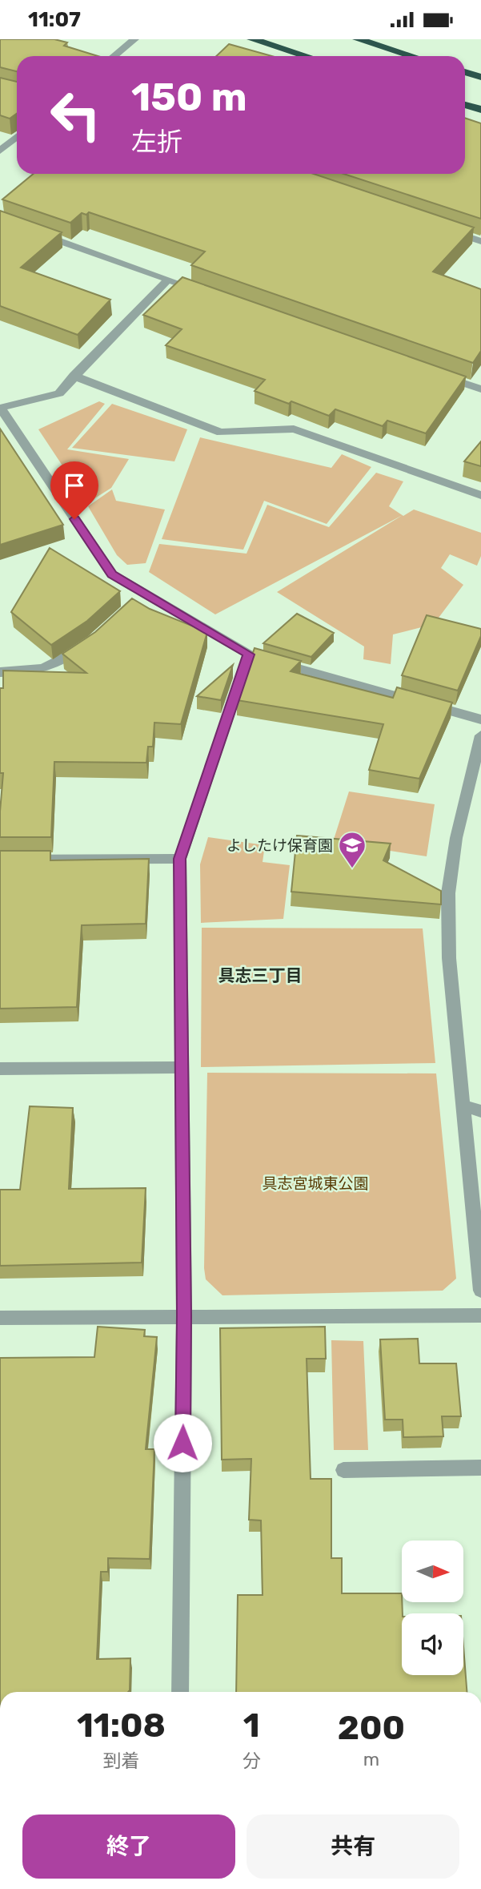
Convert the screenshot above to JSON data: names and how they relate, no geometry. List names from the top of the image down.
{
  "districts": ["具志三丁目"],
  "parks": ["具志宮城東公園"],
  "places": {
    "school or university": ["よしたけ保育園"]
  },
  "north": "right",
  "page": {
    "status": "11:07",
    "turn": ["150 m", "左折"],
    "eta": [
      "11:08",
      "到着",
      "1",
      "分",
      "200",
      "m"
    ],
    "buttons": ["終了", "共有"]
  }
}
